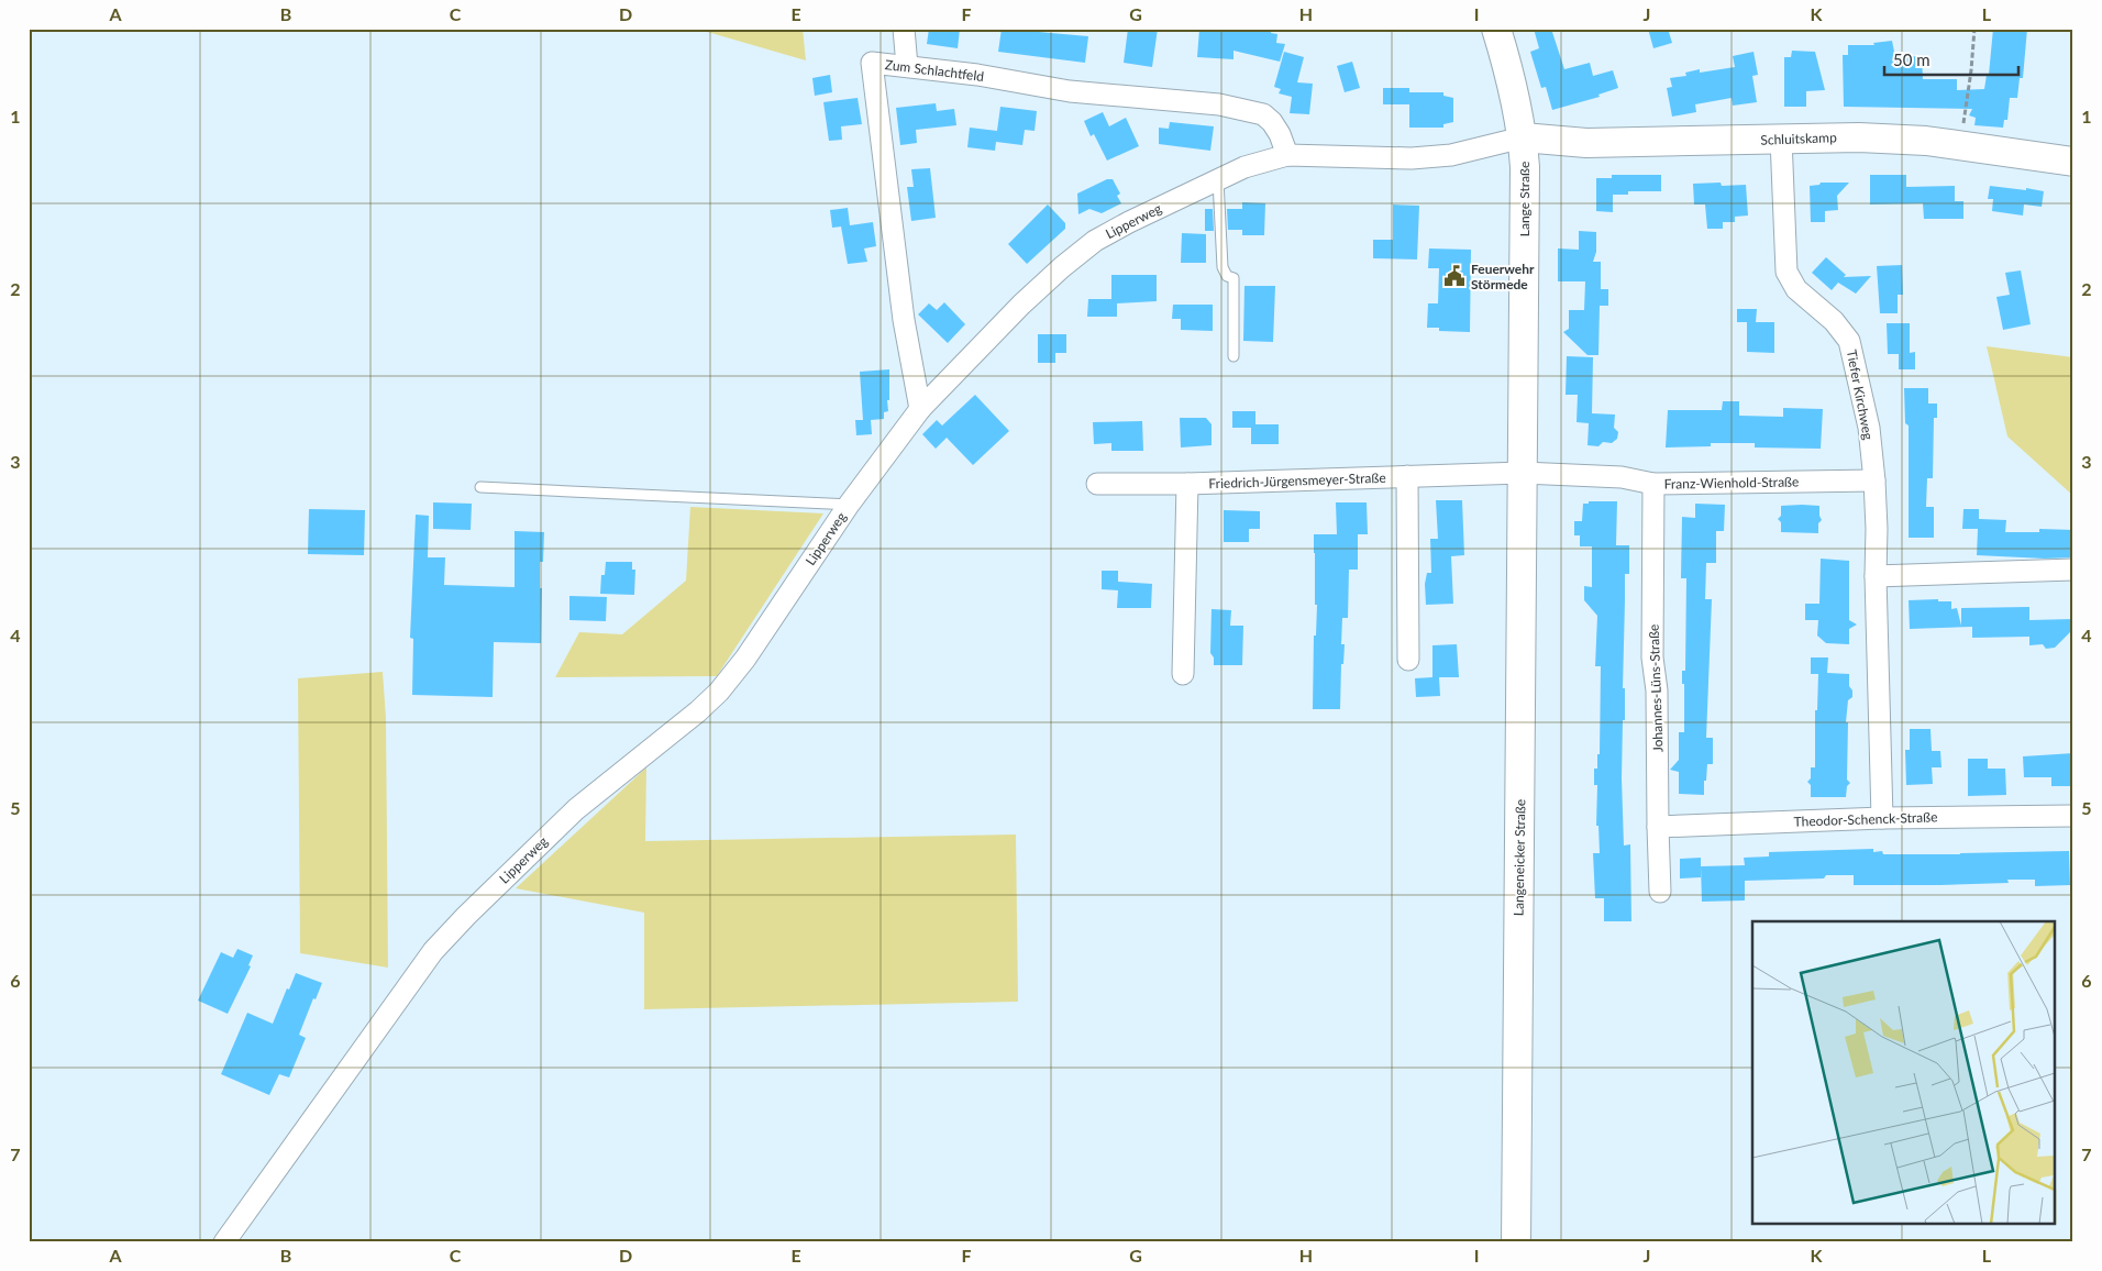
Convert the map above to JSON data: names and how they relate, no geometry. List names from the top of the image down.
{
  "streets": {
    "main road": ["Schluitskamp", "Lange Straße", "Langeneicker Straße"],
    "street": [
      "Zum Schlachtfeld",
      "Lipperweg",
      "Tiefer Kirchweg",
      "Friedrich-Jürgensmeyer-Straße",
      "Franz-Wienhold-Straße",
      "Johannes-Lüns-Straße",
      "Theodor-Schenck-Straße"
    ]
  },
  "crossings": [
    ["Zum Schlachtfeld", "Lipperweg"],
    ["Schluitskamp", "Lange Straße"],
    ["Schluitskamp", "Lipperweg"],
    ["Schluitskamp", "Tiefer Kirchweg"],
    ["Lange Straße", "Lipperweg"],
    ["Lange Straße", "Friedrich-Jürgensmeyer-Straße"],
    ["Lange Straße", "Franz-Wienhold-Straße"],
    ["Lange Straße", "Langeneicker Straße"],
    ["Tiefer Kirchweg", "Franz-Wienhold-Straße"],
    ["Tiefer Kirchweg", "Theodor-Schenck-Straße"],
    ["Friedrich-Jürgensmeyer-Straße", "Franz-Wienhold-Straße"],
    ["Friedrich-Jürgensmeyer-Straße", "Langeneicker Straße"],
    ["Franz-Wienhold-Straße", "Johannes-Lüns-Straße"],
    ["Franz-Wienhold-Straße", "Langeneicker Straße"],
    ["Johannes-Lüns-Straße", "Theodor-Schenck-Straße"]
  ],
  "places": {
    "public building": ["Feuerwehr Störmede"]
  },
  "scale_bar": "50 m",
  "grid": {
    "columns": [
      "A",
      "B",
      "C",
      "D",
      "E",
      "F",
      "G",
      "H",
      "I",
      "J",
      "K",
      "L"
    ],
    "rows": [
      "1",
      "2",
      "3",
      "4",
      "5",
      "6",
      "7"
    ]
  }
}
